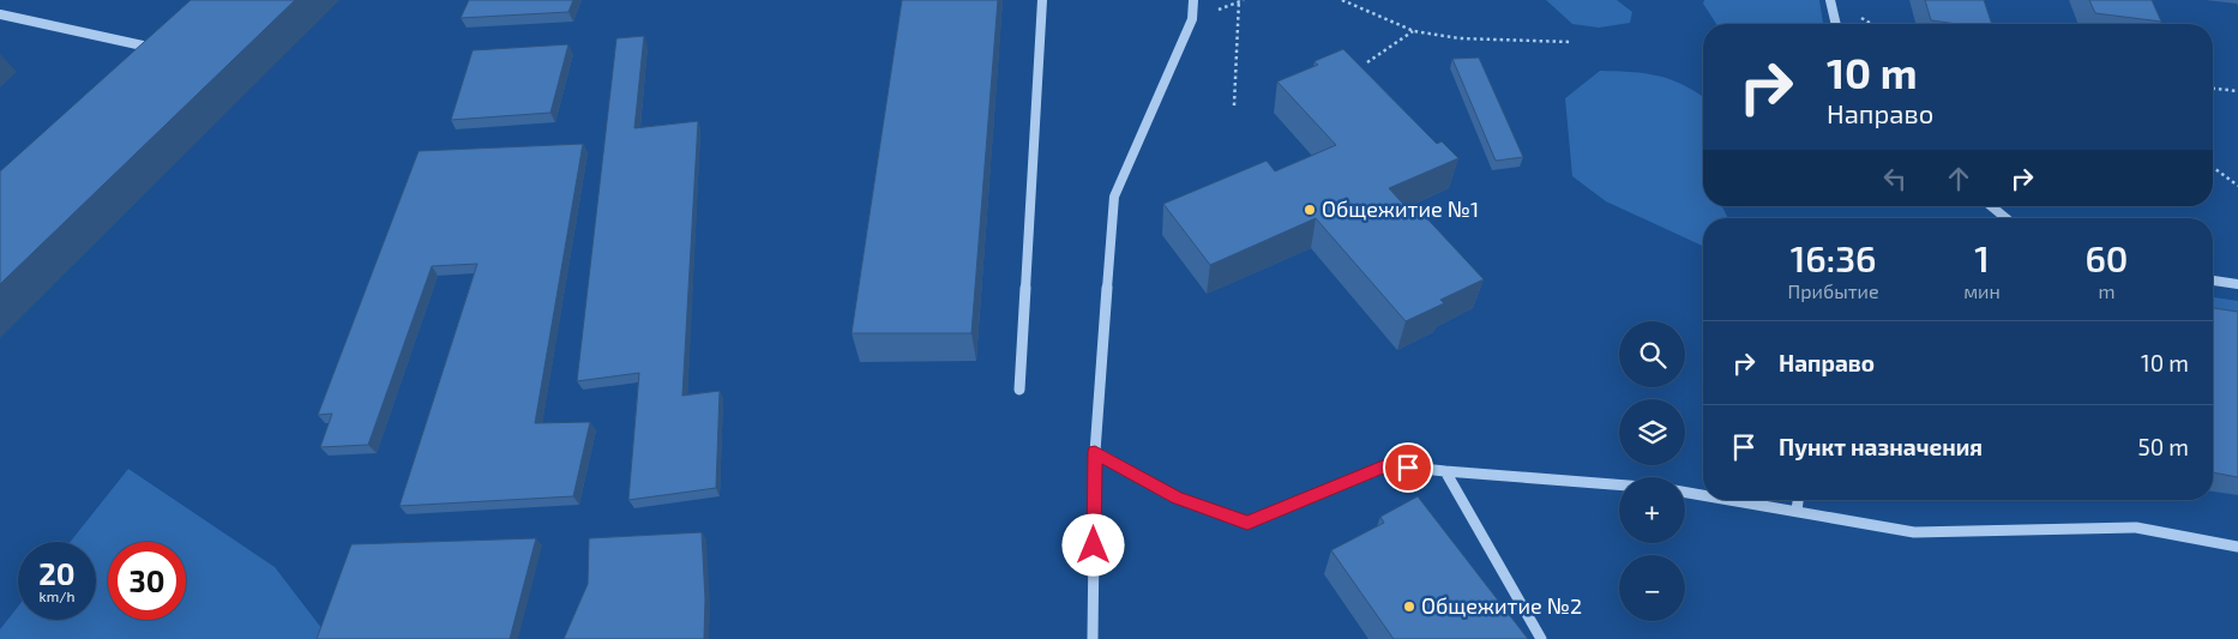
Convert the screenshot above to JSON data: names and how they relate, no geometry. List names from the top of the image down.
{
  "places": ["Общежитие №1", "Общежитие №2"],
  "page": {
    "turn": ["10 m", "Направо"],
    "eta": [
      "16:36",
      "Прибытие",
      "1",
      "мин",
      "60",
      "m"
    ],
    "list": [
      {
        "name": "Направо",
        "value": "10 m"
      },
      {
        "name": "Пункт назначения",
        "value": "50 m"
      }
    ],
    "map_buttons": ["+", "−"],
    "speed": "20 km/h",
    "limit": "30"
  }
}
